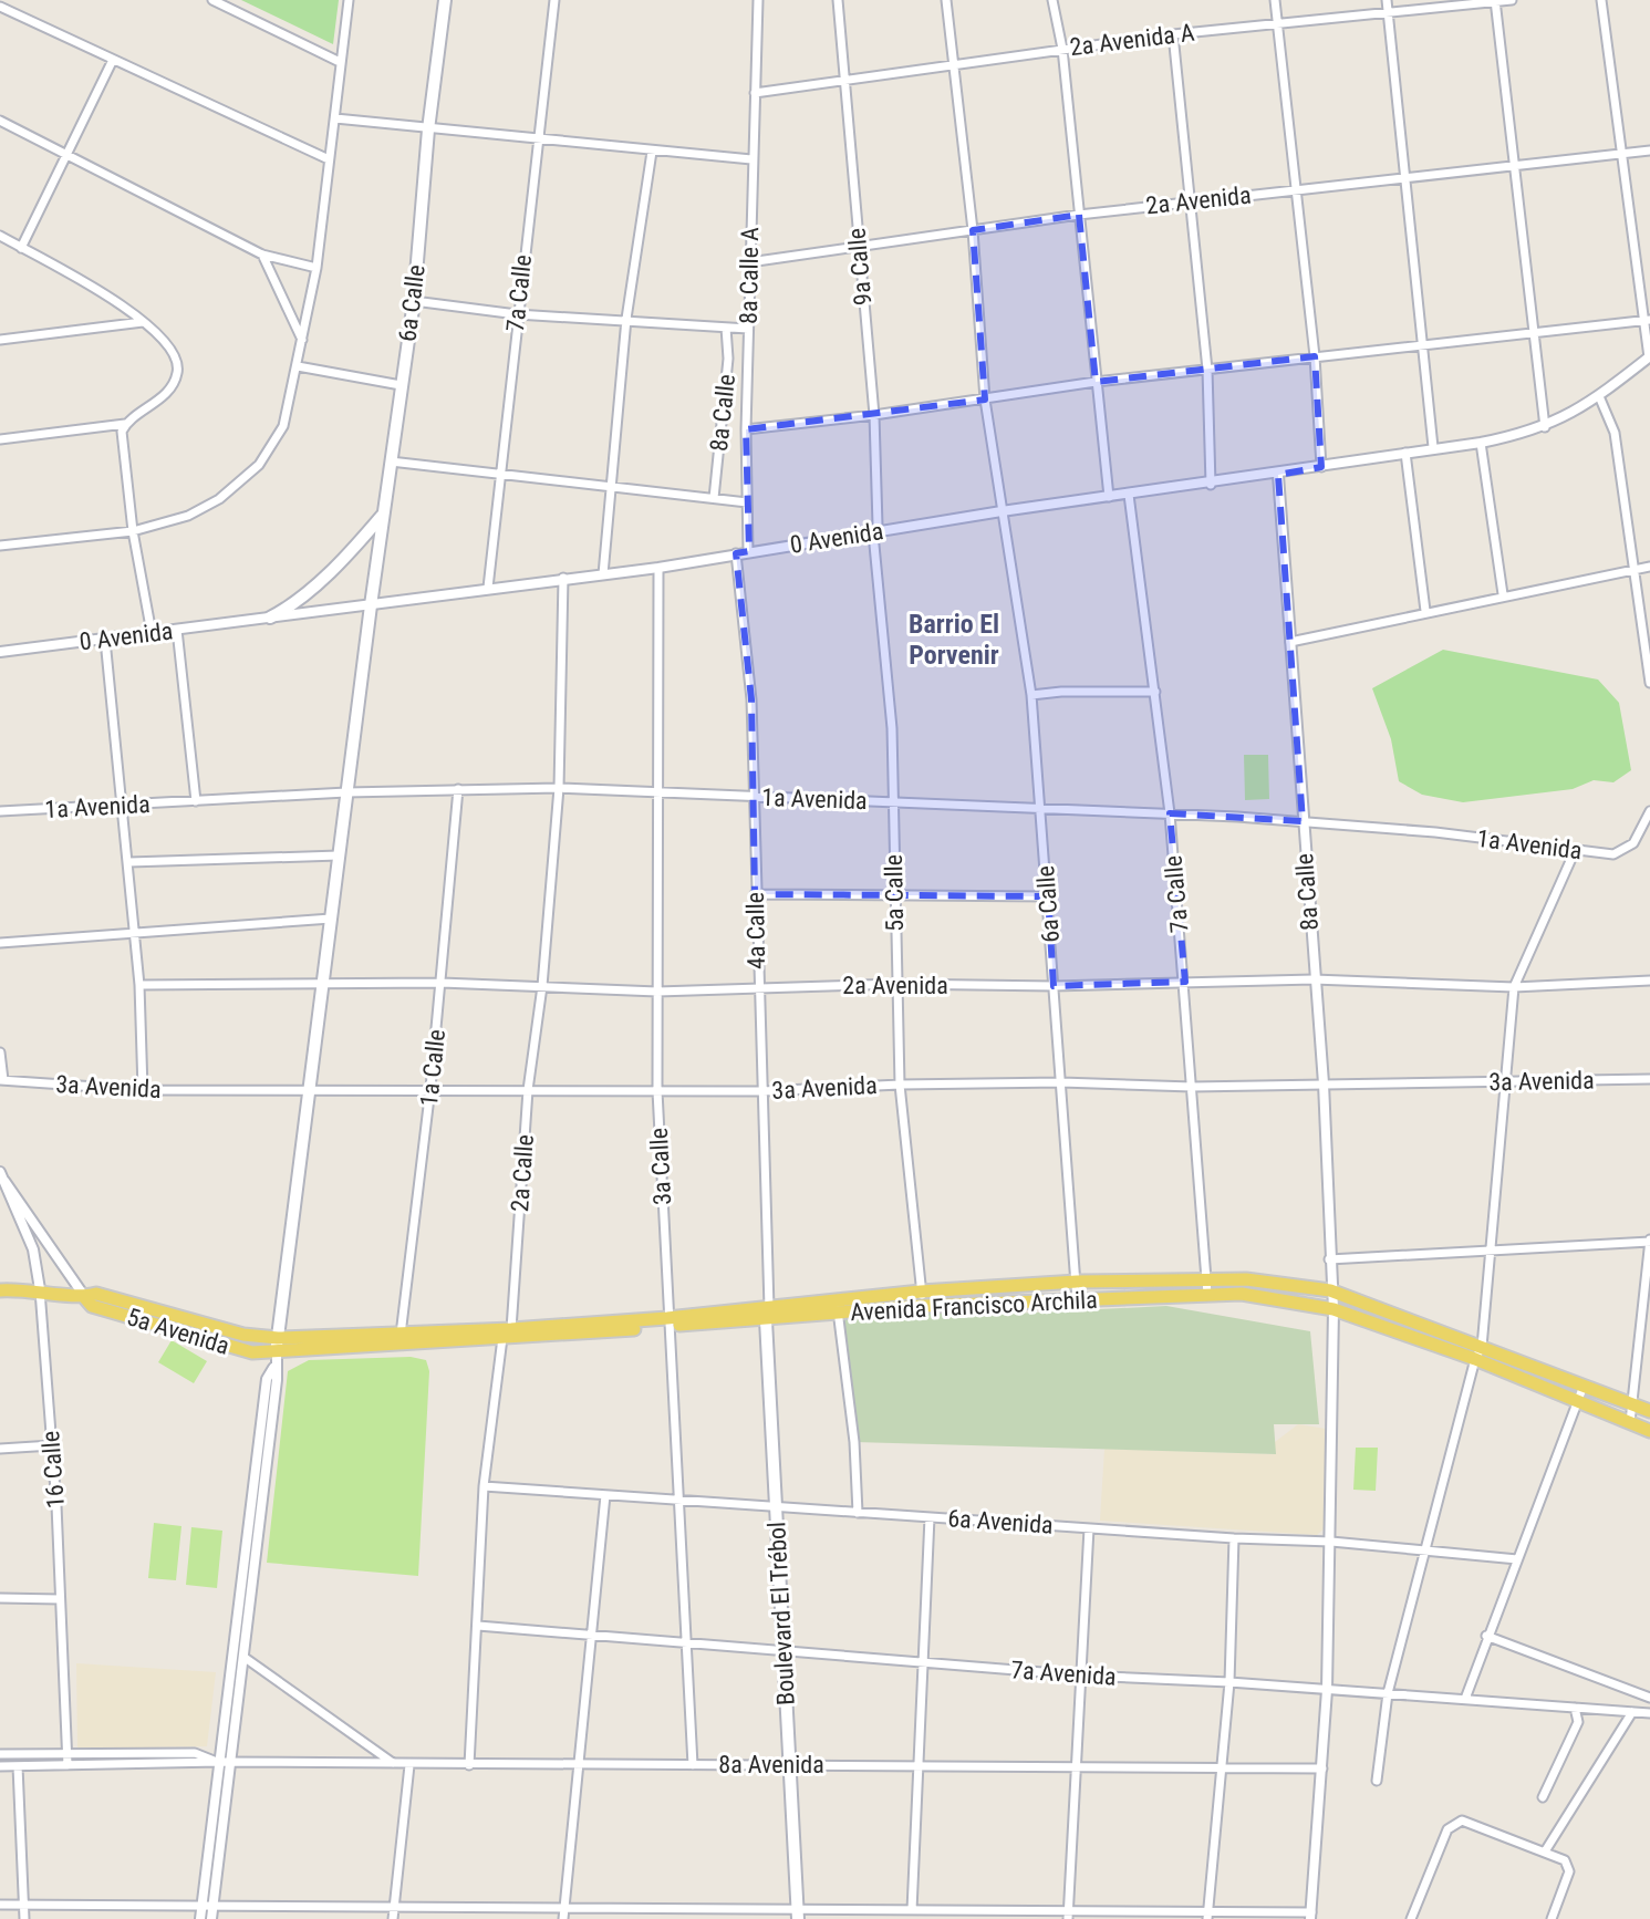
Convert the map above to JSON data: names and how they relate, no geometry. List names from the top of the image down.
{
  "streets": {
    "main road": [
      "6a Calle",
      "Avenida Francisco Archila",
      "5a Avenida",
      "Boulevard El Trébol"
    ],
    "street": [
      "2a Avenida A",
      "2a Avenida",
      "9a Calle",
      "8a Calle A",
      "7a Calle",
      "8a Calle",
      "0 Avenida",
      "1a Avenida",
      "5a Calle",
      "4a Calle",
      "1a Calle",
      "3a Avenida",
      "3a Calle",
      "2a Calle",
      "16 Calle",
      "6a Avenida",
      "7a Avenida",
      "8a Avenida"
    ]
  },
  "crossings": [
    ["2a Avenida A", "9a Calle"],
    ["2a Avenida A", "8a Calle A"],
    ["2a Avenida A", "6a Calle"],
    ["2a Avenida", "9a Calle"],
    ["2a Avenida", "8a Calle A"],
    ["2a Avenida", "7a Calle"],
    ["2a Avenida", "6a Calle"],
    ["2a Avenida", "8a Calle"],
    ["2a Avenida", "5a Calle"],
    ["2a Avenida", "4a Calle"],
    ["2a Avenida", "1a Calle"],
    ["2a Avenida", "3a Calle"],
    ["2a Avenida", "2a Calle"],
    ["9a Calle", "0 Avenida"],
    ["9a Calle", "5a Calle"],
    ["8a Calle A", "0 Avenida"],
    ["7a Calle", "0 Avenida"],
    ["7a Calle", "1a Avenida"],
    ["7a Calle", "3a Avenida"],
    ["7a Calle", "Avenida Francisco Archila"],
    ["6a Calle", "0 Avenida"],
    ["6a Calle", "1a Avenida"],
    ["6a Calle", "3a Avenida"],
    ["6a Calle", "Avenida Francisco Archila"],
    ["6a Calle", "5a Avenida"],
    ["8a Calle", "0 Avenida"],
    ["8a Calle", "1a Avenida"],
    ["8a Calle", "3a Avenida"],
    ["8a Calle", "Avenida Francisco Archila"],
    ["8a Calle", "6a Avenida"],
    ["8a Calle", "7a Avenida"],
    ["8a Calle", "8a Avenida"],
    ["0 Avenida", "5a Calle"],
    ["0 Avenida", "4a Calle"],
    ["0 Avenida", "3a Calle"],
    ["0 Avenida", "2a Calle"],
    ["1a Avenida", "5a Calle"],
    ["1a Avenida", "4a Calle"],
    ["1a Avenida", "1a Calle"],
    ["1a Avenida", "3a Calle"],
    ["1a Avenida", "2a Calle"],
    ["5a Calle", "3a Avenida"],
    ["5a Calle", "Avenida Francisco Archila"],
    ["4a Calle", "3a Avenida"],
    ["4a Calle", "Avenida Francisco Archila"],
    ["4a Calle", "Boulevard El Trébol"],
    ["1a Calle", "3a Avenida"],
    ["1a Calle", "Avenida Francisco Archila"],
    ["3a Avenida", "3a Calle"],
    ["3a Avenida", "2a Calle"],
    ["3a Calle", "Avenida Francisco Archila"],
    ["3a Calle", "6a Avenida"],
    ["3a Calle", "7a Avenida"],
    ["3a Calle", "8a Avenida"],
    ["2a Calle", "Avenida Francisco Archila"],
    ["2a Calle", "6a Avenida"],
    ["2a Calle", "7a Avenida"],
    ["2a Calle", "8a Avenida"],
    ["Avenida Francisco Archila", "5a Avenida"],
    ["Avenida Francisco Archila", "Boulevard El Trébol"],
    ["5a Avenida", "16 Calle"],
    ["16 Calle", "8a Avenida"],
    ["6a Avenida", "Boulevard El Trébol"],
    ["Boulevard El Trébol", "7a Avenida"],
    ["Boulevard El Trébol", "8a Avenida"]
  ],
  "districts": ["Barrio El Porvenir"]
}
